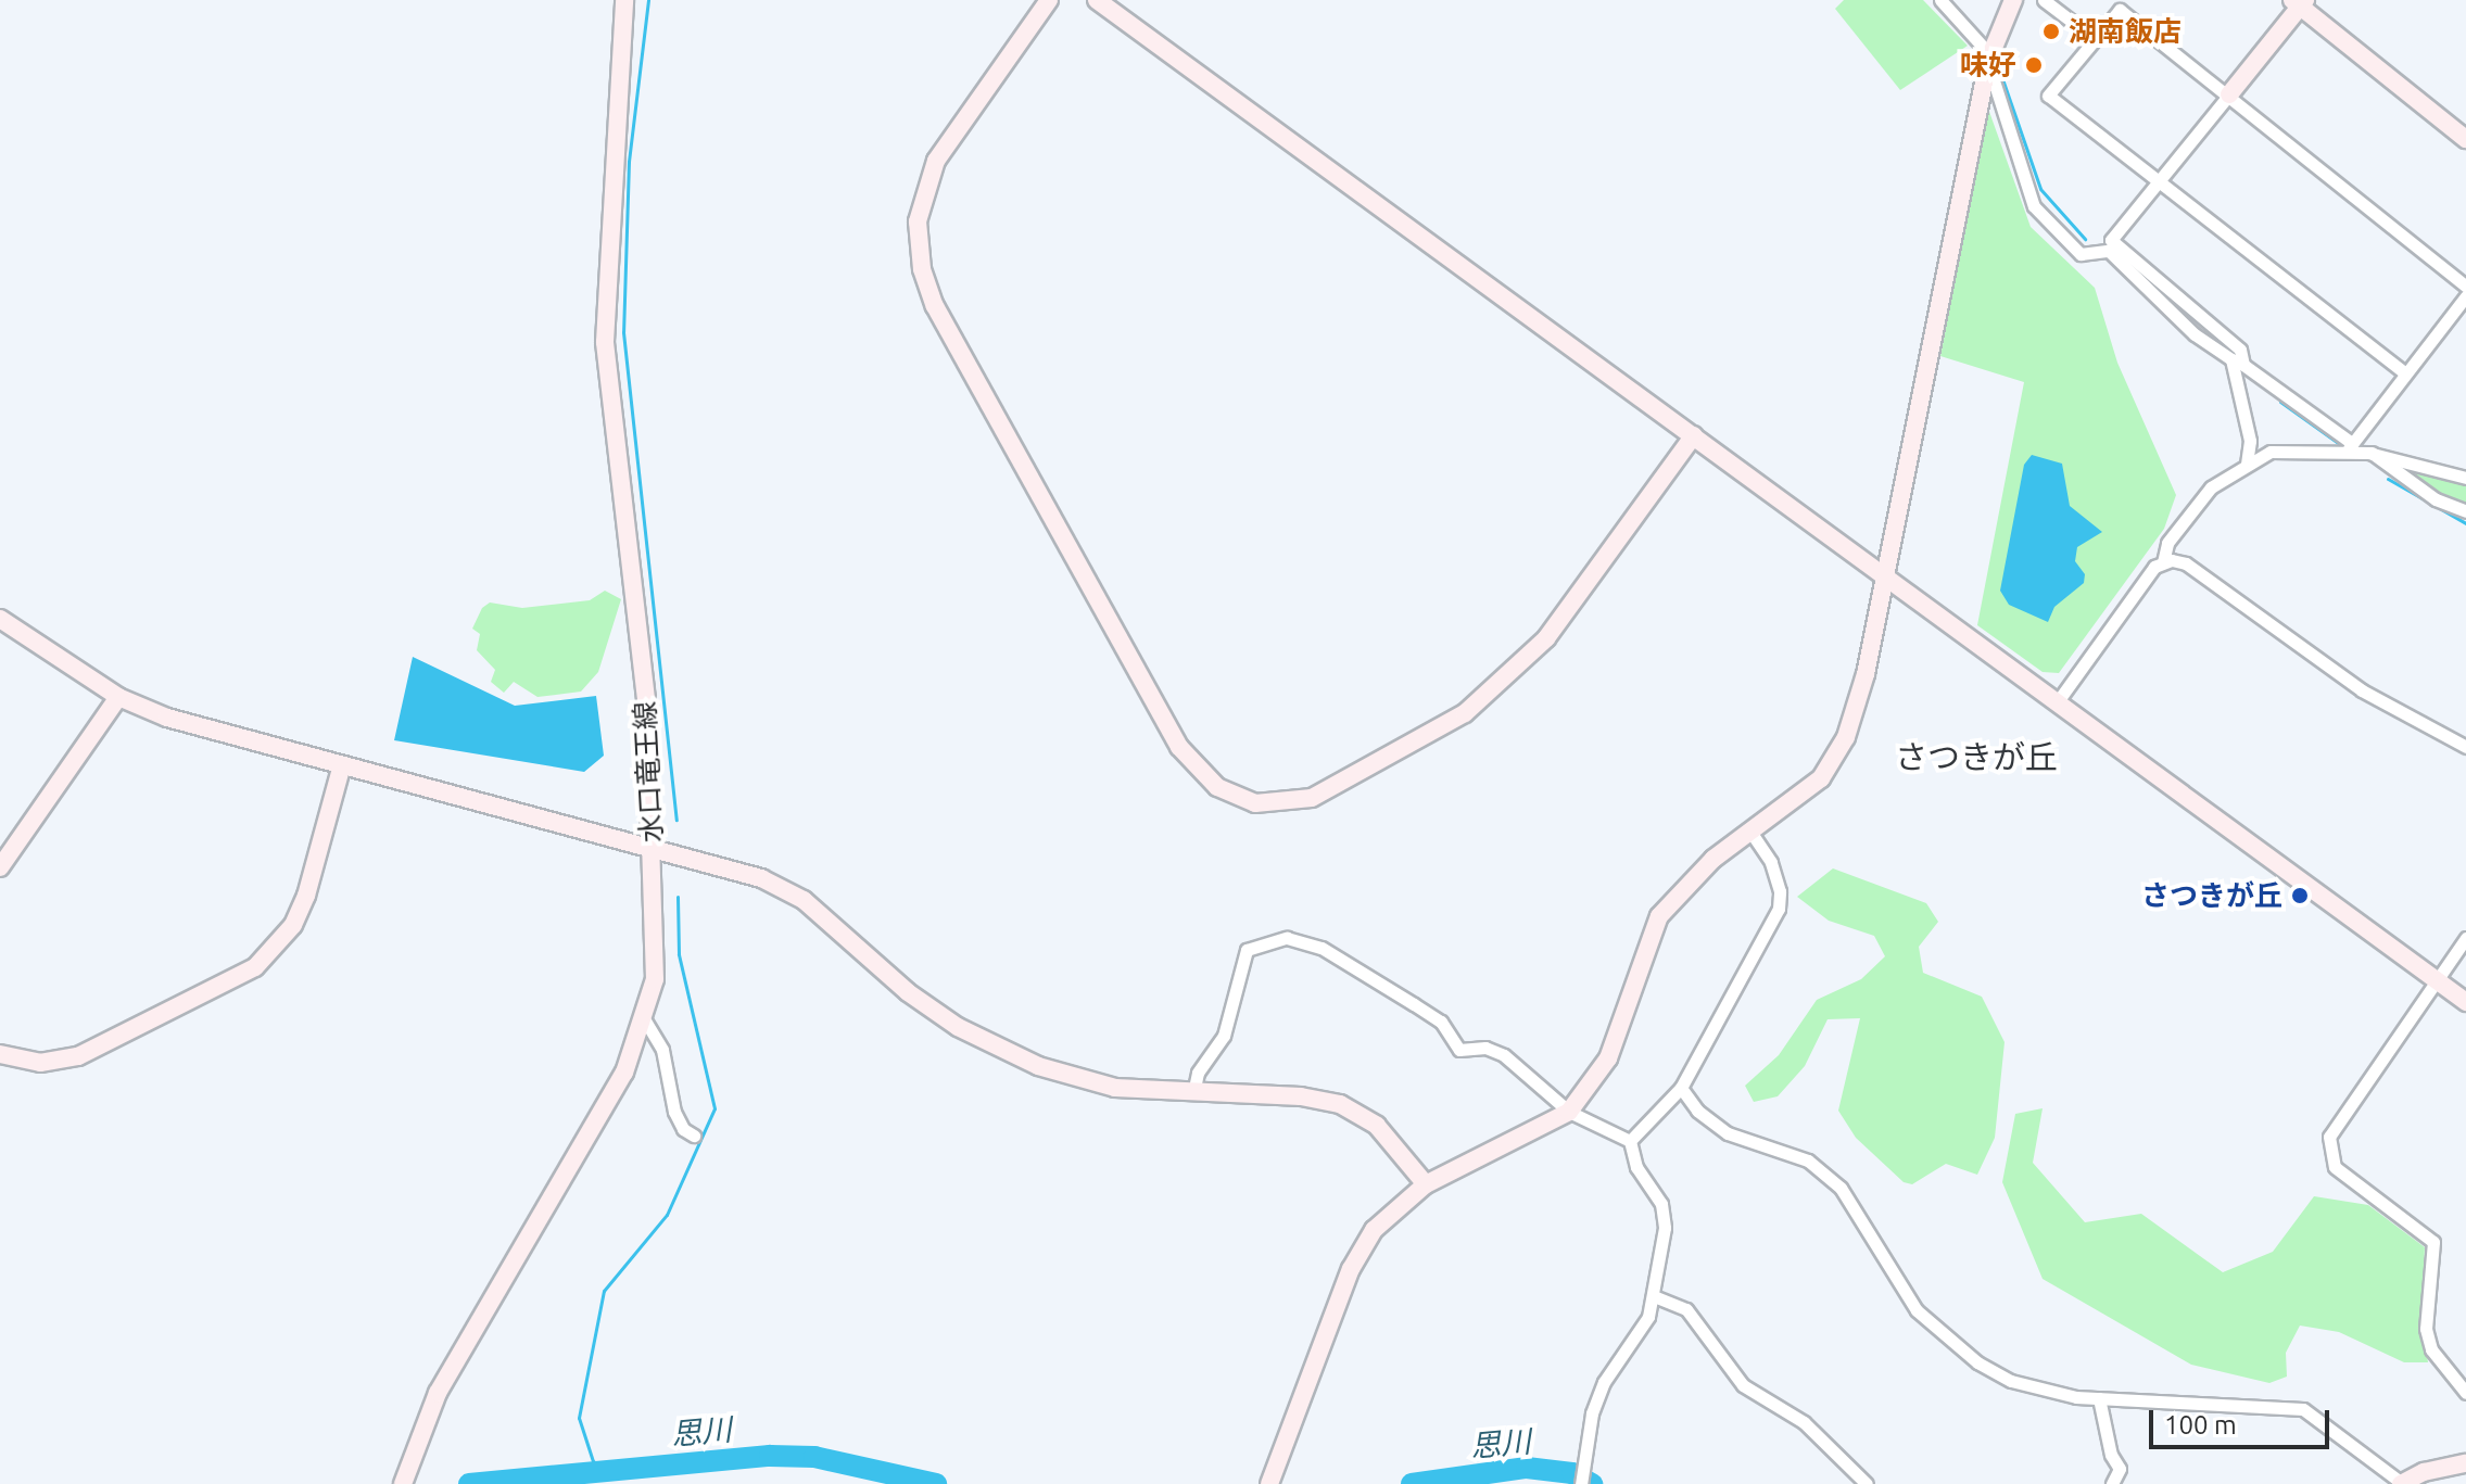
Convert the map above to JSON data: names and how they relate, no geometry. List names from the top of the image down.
{
  "streets": {
    "street": ["水口竜王線"]
  },
  "districts": ["さつきが丘"],
  "water": ["思川"],
  "places": ["湖南飯店", "味好", "さつきが丘"],
  "scale_bar": "100 m"
}
